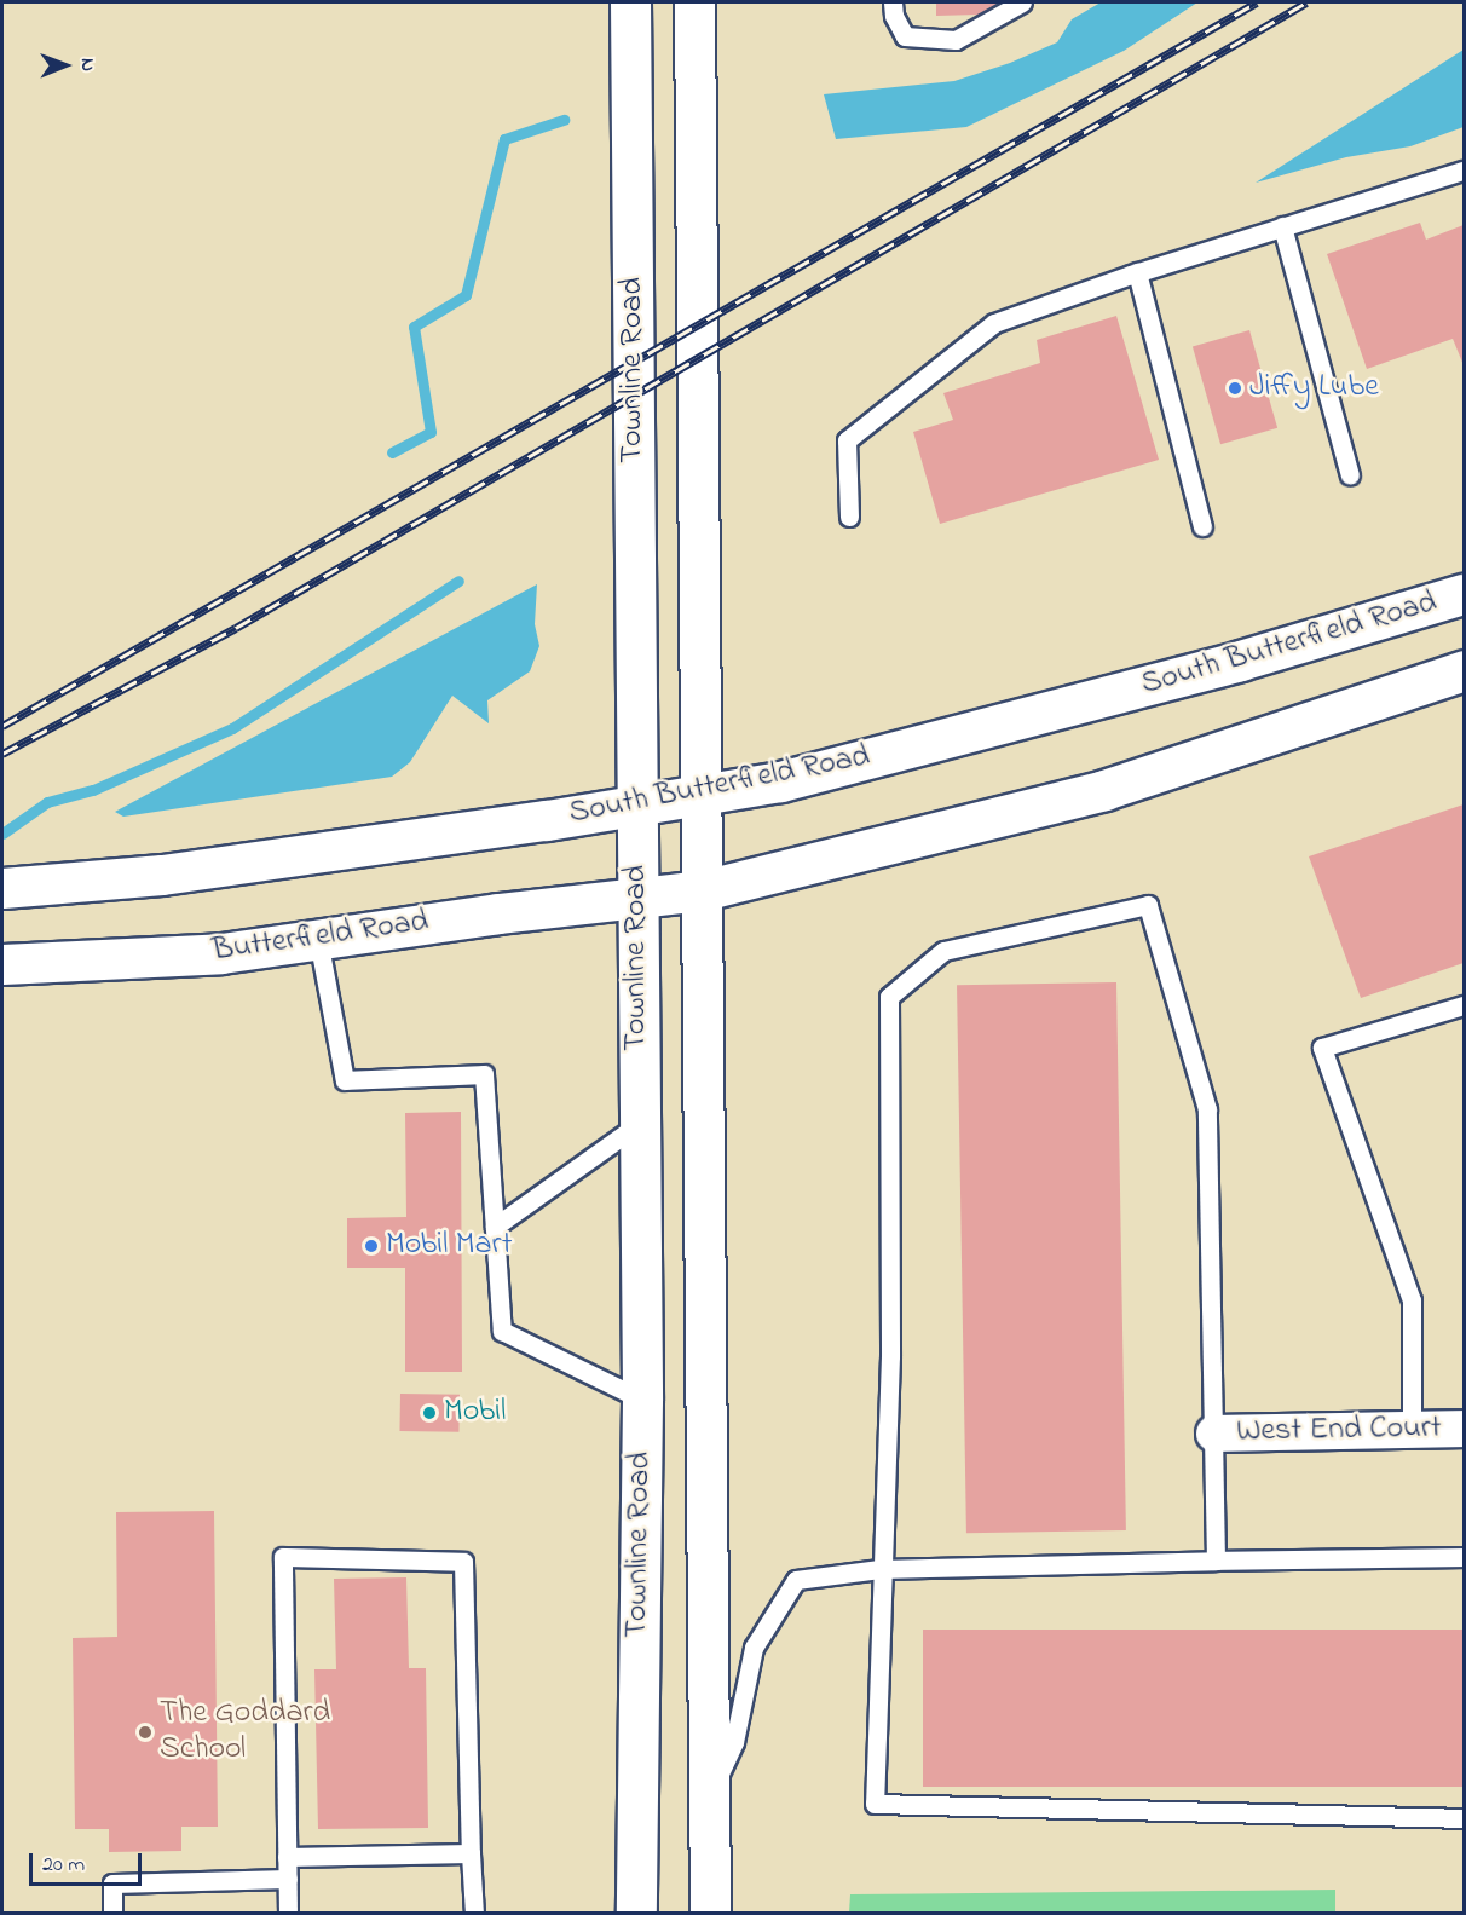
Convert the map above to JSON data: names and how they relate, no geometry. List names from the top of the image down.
{
  "streets": {
    "main road": ["Townline Road", "South Butterfield Road", "Butterfield Road"],
    "street": ["West End Court"]
  },
  "crossings": [
    ["Townline Road", "South Butterfield Road"],
    ["Townline Road", "Butterfield Road"]
  ],
  "places": [
    "Jiffy Lube",
    "Mobil Mart",
    "Mobil",
    "The Goddard School"
  ],
  "scale_bar": "20 m",
  "north": "right"
}
